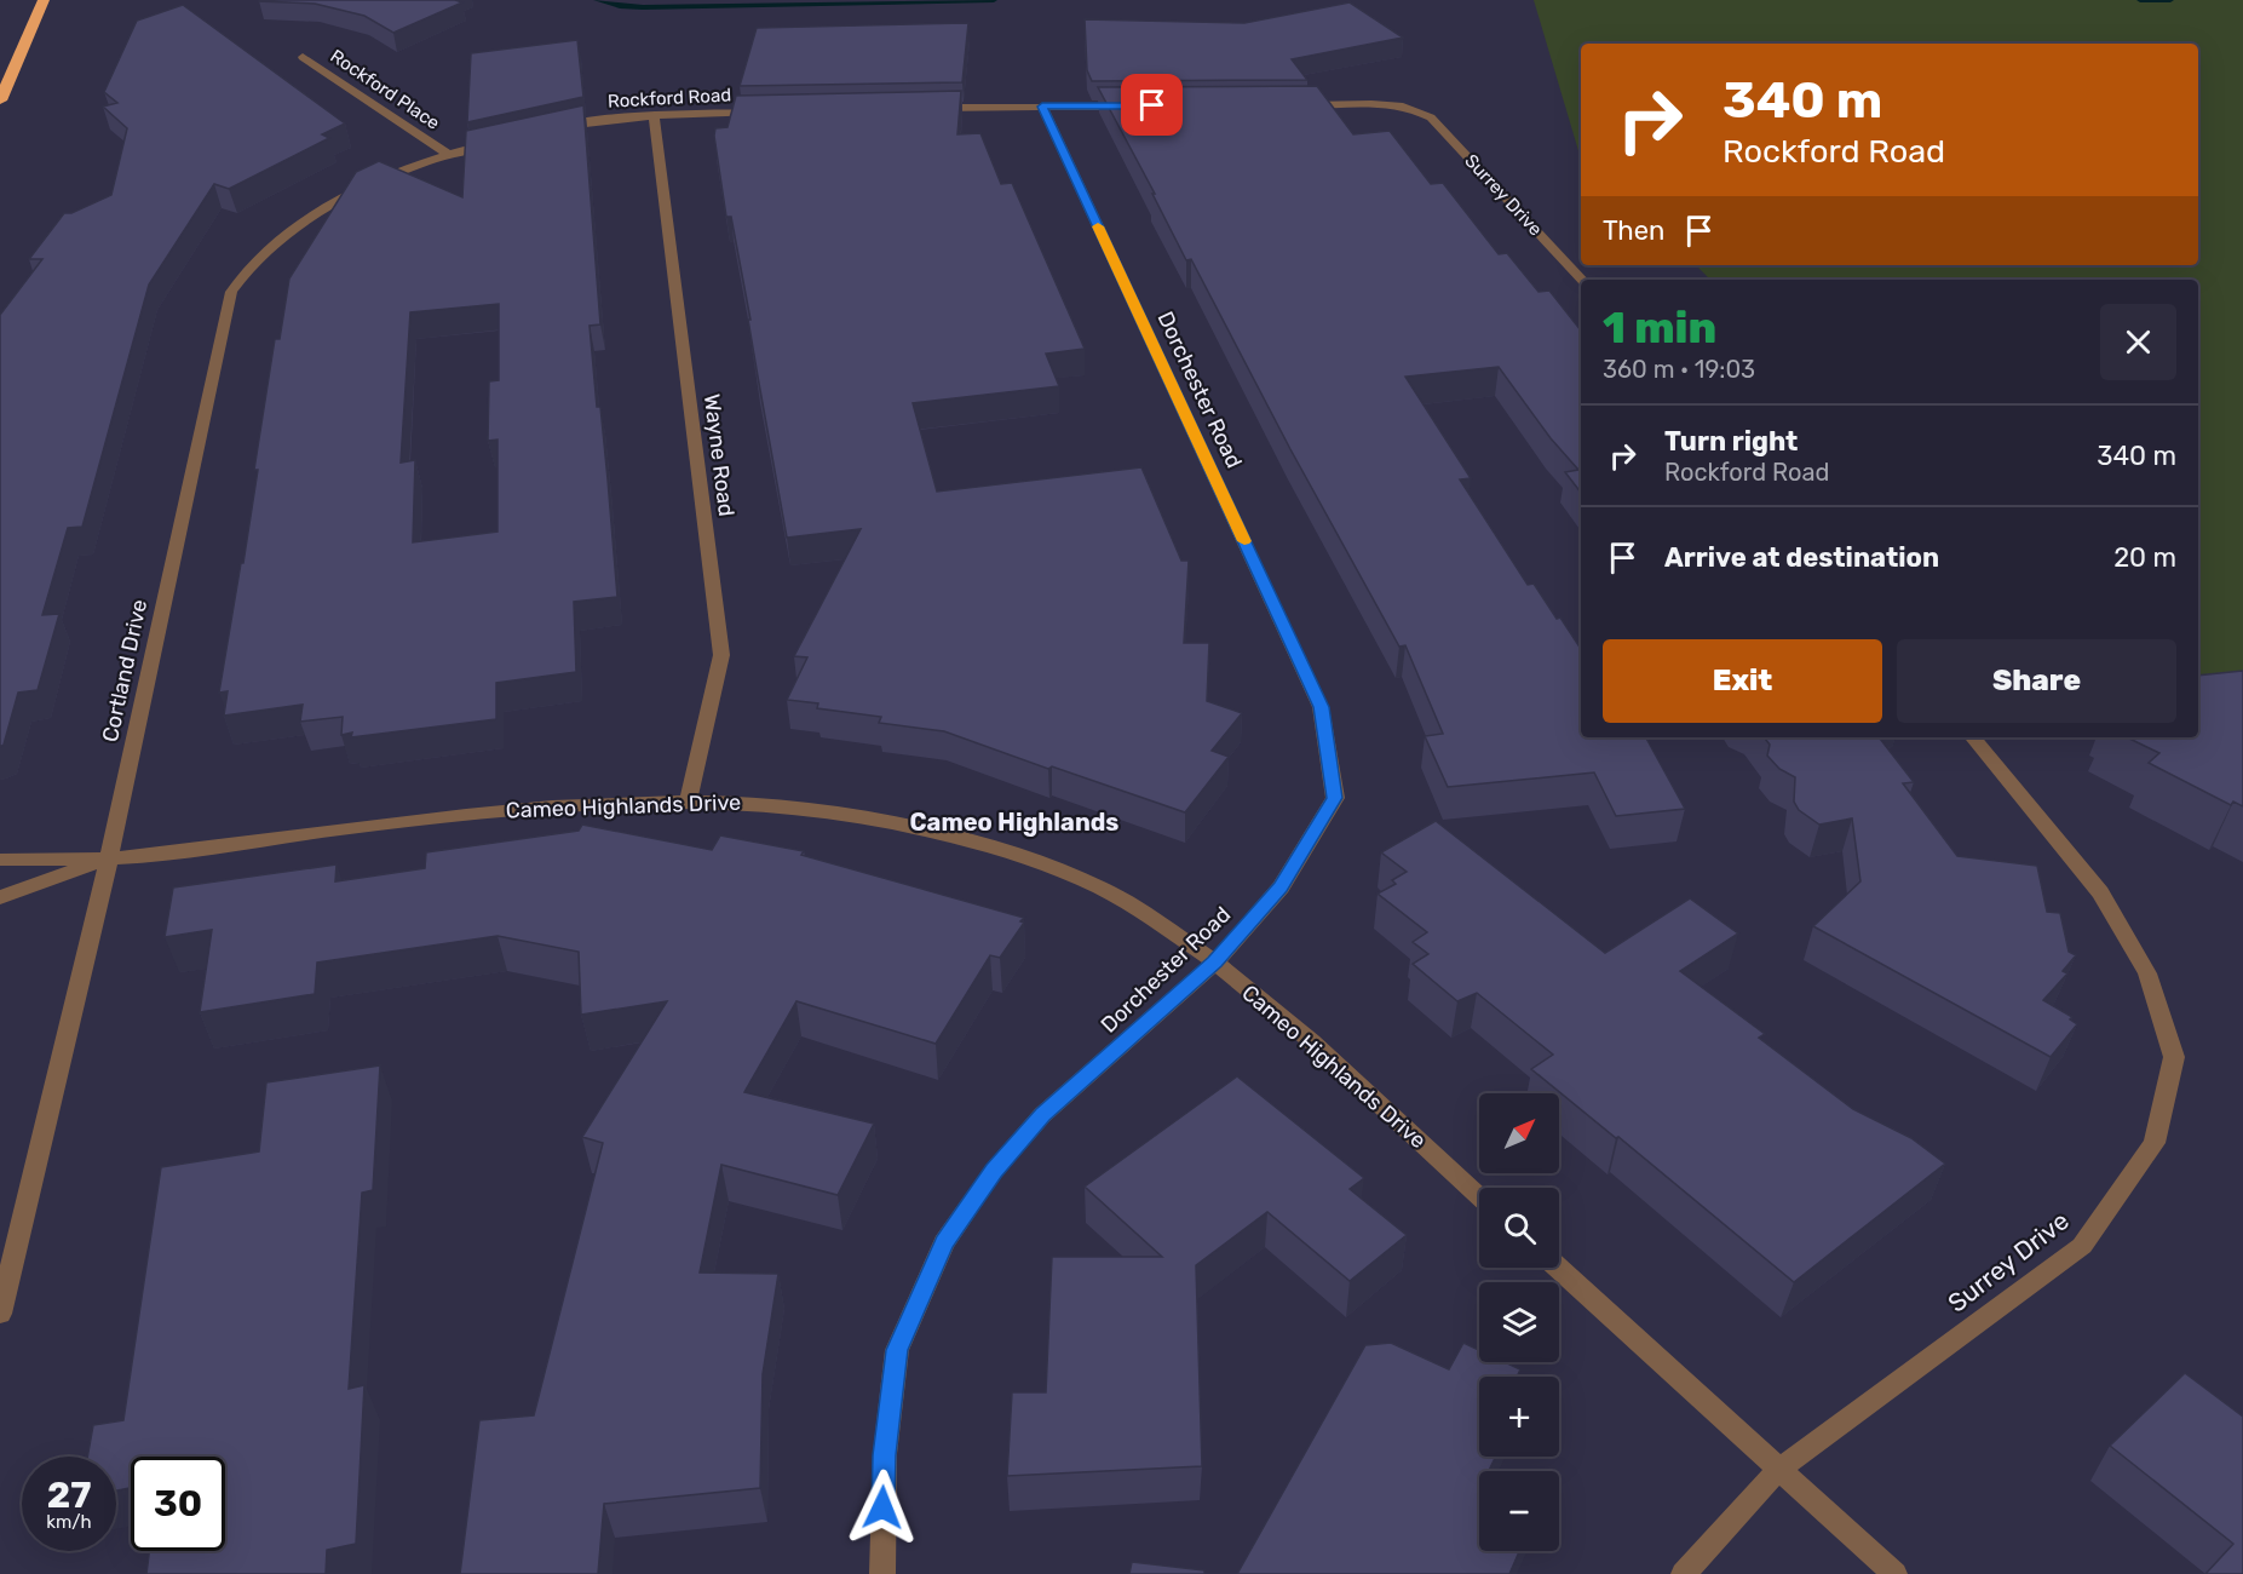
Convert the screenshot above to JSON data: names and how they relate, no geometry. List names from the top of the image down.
{
  "streets": {
    "street": [
      "Rockford Place",
      "Rockford Road",
      "Surrey Drive",
      "Dorchester Road",
      "Wayne Road",
      "Cortland Drive",
      "Cameo Highlands Drive"
    ]
  },
  "crossings": [
    ["Rockford Place", "Cortland Drive"],
    ["Rockford Road", "Wayne Road"],
    ["Dorchester Road", "Cameo Highlands Drive"],
    ["Wayne Road", "Cameo Highlands Drive"],
    ["Cortland Drive", "Cameo Highlands Drive"]
  ],
  "districts": ["Cameo Highlands"],
  "north": "top right",
  "page": {
    "turn": ["340 m", "Rockford Road"],
    "then": "Then",
    "heading": ["1 min", "360 m · 19:03"],
    "list": [
      {
        "name": "Turn right",
        "note": "Rockford Road",
        "value": "340 m"
      },
      {
        "name": "Arrive at destination",
        "value": "20 m"
      }
    ],
    "buttons": ["Exit", "Share"],
    "map_buttons": ["+", "−"],
    "speed": "27 km/h",
    "limit": "30"
  }
}
